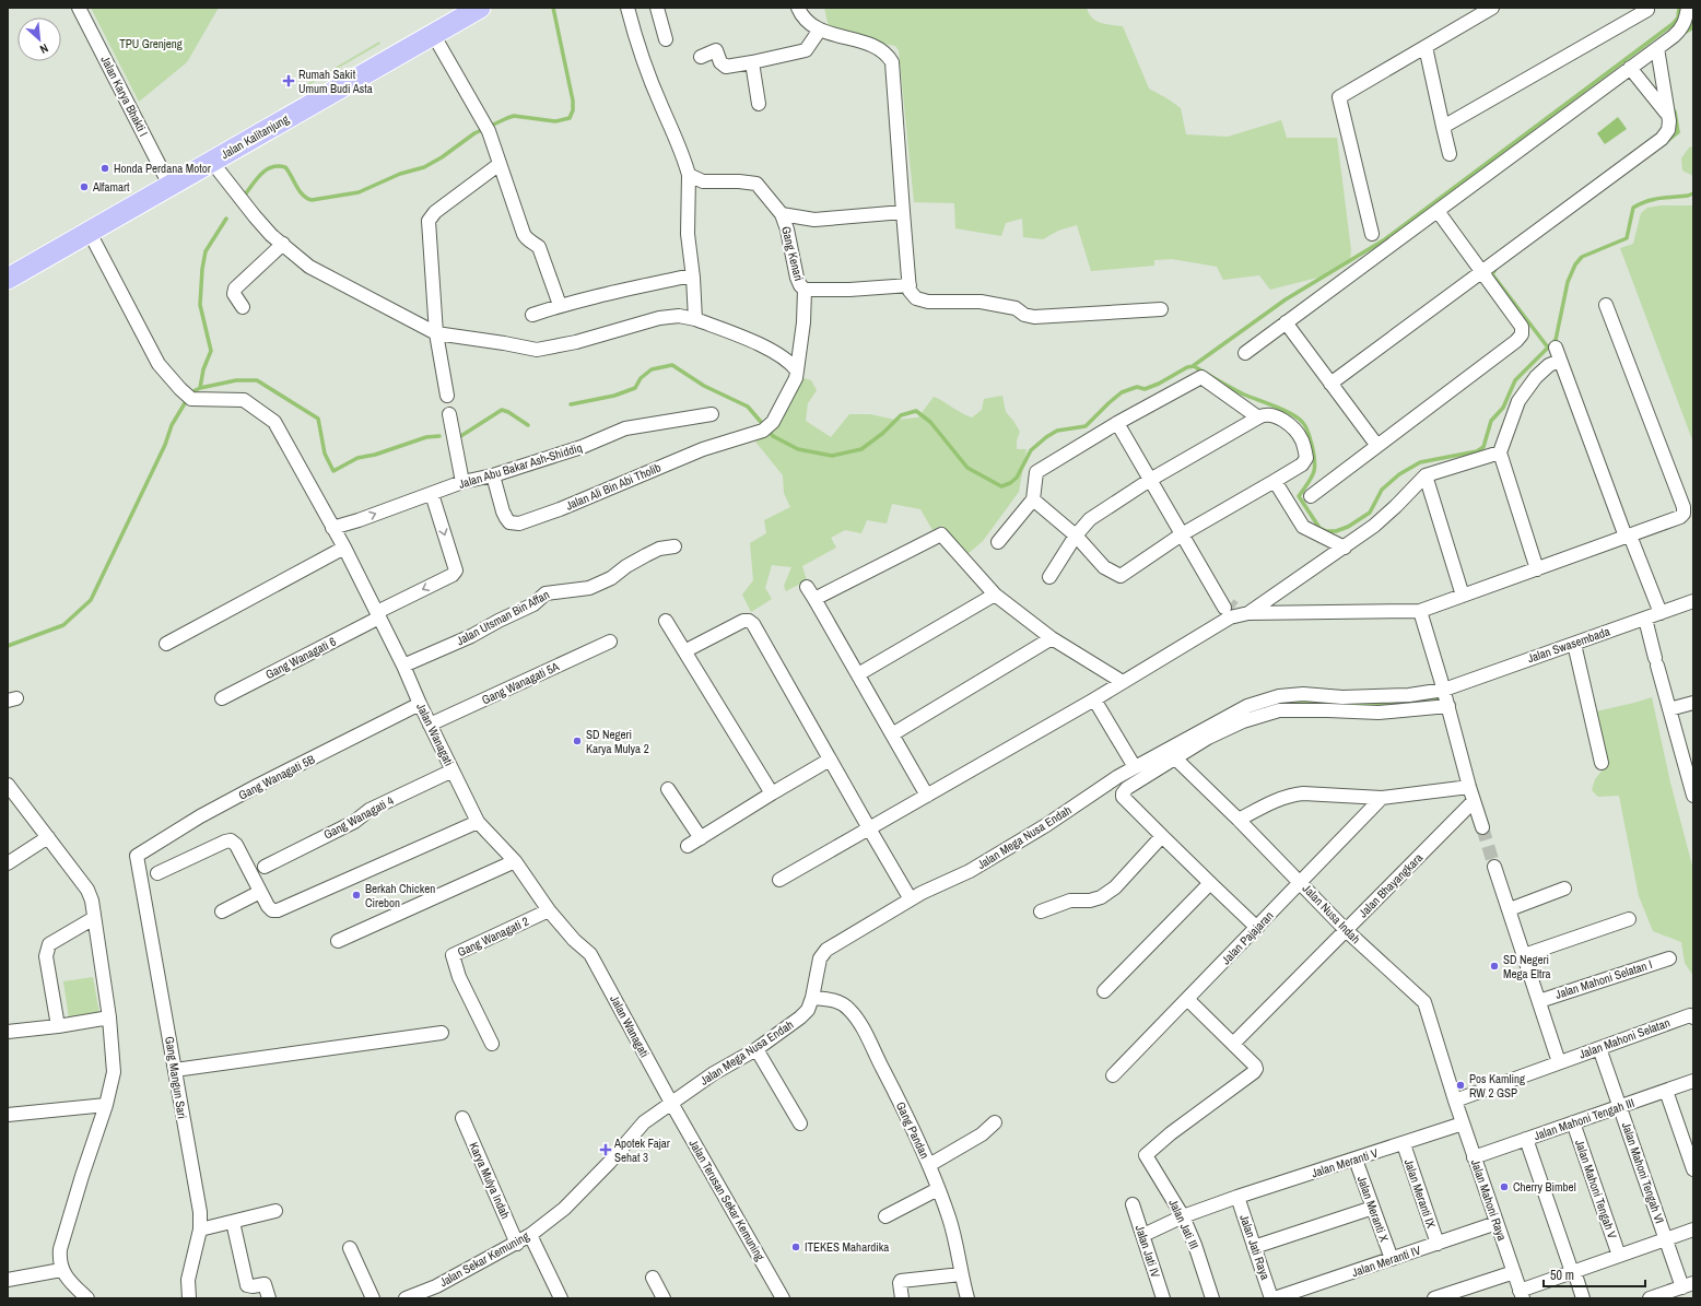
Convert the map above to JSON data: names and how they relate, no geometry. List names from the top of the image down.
{
  "streets": {
    "main road": ["Jalan Kalitanjung"],
    "street": [
      "Jalan Karya Bhakti I",
      "Gang Kenari",
      "Jalan Abu Bakar Ash-Shiddiq",
      "Jalan Ali Bin Abi Tholib",
      "Jalan Utsman Bin Affan",
      "Jalan Swasembada",
      "Gang Wanagati 6",
      "Gang Wanagati 5A",
      "Jalan Wanagati",
      "Gang Wanagati 5B",
      "Gang Wanagati 4",
      "Jalan Mega Nusa Endah",
      "Jalan Bhayangkara",
      "Jalan Nusa Indah",
      "Gang Wanagati 2",
      "Jalan Pajajaran",
      "Jalan Mahoni Selatan I",
      "Jalan Mahoni Selatan",
      "Gang Mangun Sari",
      "Jalan Mahoni Tengah III",
      "Gang Pandan",
      "Jalan Meranti V",
      "Jalan Mahoni Tengah VI",
      "Karya Mulya Indah",
      "Jalan Mahoni Tengah V",
      "Jalan Meranti IX",
      "Jalan Terusan Sekar Kemuning",
      "Jalan Mahoni Raya",
      "Jalan Meranti X",
      "Jalan Jati III",
      "Jalan Jati Raya",
      "Jalan Jati IV",
      "Jalan Sekar Kemuning",
      "Jalan Meranti IV"
    ]
  },
  "crossings": [
    ["Jalan Karya Bhakti I", "Jalan Kalitanjung"],
    ["Jalan Kalitanjung", "Jalan Wanagati"],
    ["Jalan Abu Bakar Ash-Shiddiq", "Jalan Ali Bin Abi Tholib"],
    ["Jalan Abu Bakar Ash-Shiddiq", "Gang Wanagati 6"],
    ["Jalan Abu Bakar Ash-Shiddiq", "Jalan Wanagati"],
    ["Jalan Utsman Bin Affan", "Jalan Wanagati"],
    ["Jalan Swasembada", "Jalan Mega Nusa Endah"],
    ["Gang Wanagati 6", "Jalan Wanagati"],
    ["Gang Wanagati 5A", "Jalan Wanagati"],
    ["Jalan Wanagati", "Gang Wanagati 5B"],
    ["Jalan Wanagati", "Gang Wanagati 4"],
    ["Jalan Wanagati", "Jalan Mega Nusa Endah"],
    ["Jalan Wanagati", "Gang Wanagati 2"],
    ["Jalan Wanagati", "Jalan Terusan Sekar Kemuning"],
    ["Jalan Wanagati", "Jalan Sekar Kemuning"],
    ["Gang Wanagati 5B", "Gang Mangun Sari"],
    ["Jalan Mega Nusa Endah", "Jalan Nusa Indah"],
    ["Jalan Mega Nusa Endah", "Gang Pandan"],
    ["Jalan Mega Nusa Endah", "Jalan Terusan Sekar Kemuning"],
    ["Jalan Mega Nusa Endah", "Jalan Sekar Kemuning"],
    ["Jalan Bhayangkara", "Jalan Nusa Indah"],
    ["Jalan Bhayangkara", "Jalan Jati III"],
    ["Jalan Nusa Indah", "Jalan Pajajaran"],
    ["Jalan Nusa Indah", "Jalan Mahoni Selatan"],
    ["Jalan Nusa Indah", "Jalan Mahoni Raya"],
    ["Jalan Mahoni Selatan", "Jalan Mahoni Tengah VI"],
    ["Jalan Mahoni Selatan", "Jalan Mahoni Raya"],
    ["Jalan Mahoni Tengah III", "Jalan Mahoni Tengah VI"],
    ["Jalan Mahoni Tengah III", "Jalan Mahoni Tengah V"],
    ["Jalan Mahoni Tengah III", "Jalan Mahoni Raya"],
    ["Jalan Meranti V", "Jalan Meranti IX"],
    ["Jalan Meranti V", "Jalan Mahoni Raya"],
    ["Jalan Meranti V", "Jalan Meranti X"],
    ["Jalan Meranti V", "Jalan Jati III"],
    ["Jalan Meranti V", "Jalan Jati Raya"],
    ["Jalan Meranti V", "Jalan Jati IV"],
    ["Karya Mulya Indah", "Jalan Sekar Kemuning"],
    ["Jalan Meranti IX", "Jalan Meranti IV"],
    ["Jalan Terusan Sekar Kemuning", "Jalan Sekar Kemuning"],
    ["Jalan Mahoni Raya", "Jalan Meranti IV"],
    ["Jalan Meranti X", "Jalan Meranti IV"],
    ["Jalan Jati Raya", "Jalan Meranti IV"]
  ],
  "parks": ["TPU Grenjeng"],
  "places": {
    "health": ["Rumah Sakit Umum Budi Asta", "Apotek Fajar Sehat 3"],
    "other": [
      "Honda Perdana Motor",
      "Alfamart",
      "SD Negeri Karya Mulya 2",
      "Berkah Chicken Cirebon",
      "SD Negeri Mega Eltra",
      "Pos Kamling RW 2 GSP",
      "Cherry Bimbel",
      "ITEKES Mahardika"
    ]
  },
  "scale_bar": "50 m",
  "north": "bottom right"
}
